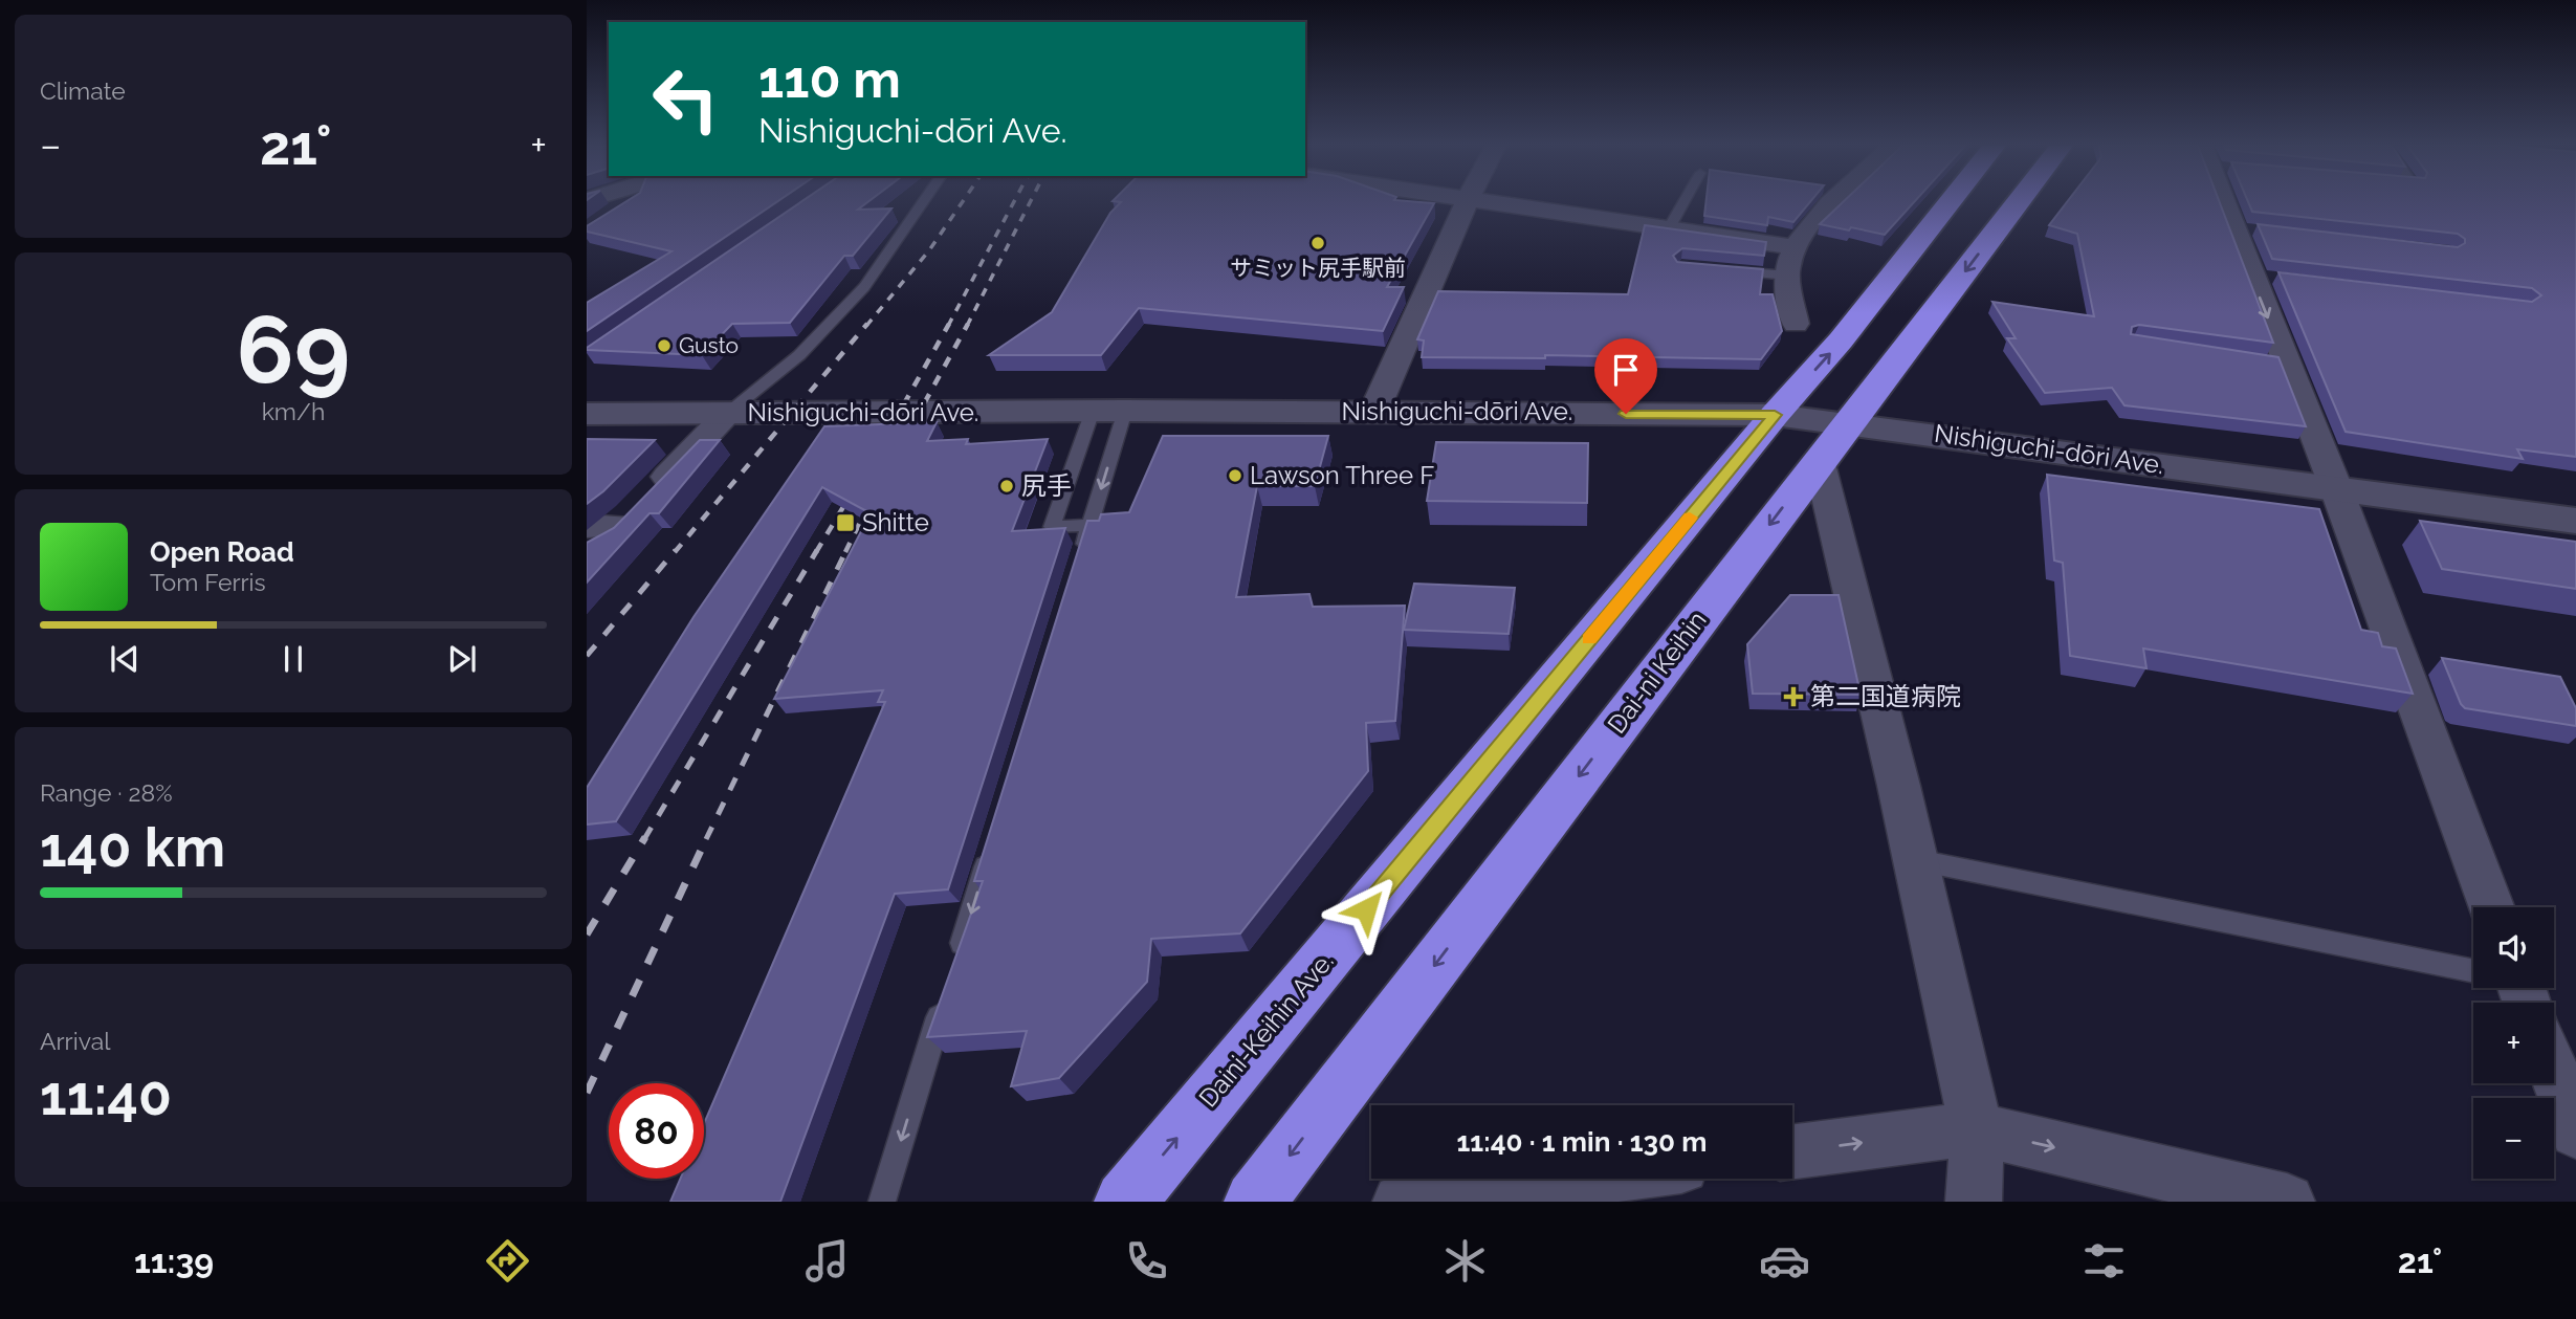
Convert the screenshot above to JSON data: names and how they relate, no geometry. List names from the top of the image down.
{
  "streets": {
    "highway": ["Dai-ni Keihin", "Daini-Keihin Ave."],
    "main road": ["Nishiguchi-dōri Ave."]
  },
  "crossings": [
    ["Nishiguchi-dōri Ave.", "Dai-ni Keihin"],
    ["Nishiguchi-dōri Ave.", "Daini-Keihin Ave."]
  ],
  "one_way": ["Dai-ni Keihin", "Daini-Keihin Ave."],
  "places": {
    "other": [
      "サミット尻手駅前",
      "Gusto",
      "Lawson Three F",
      "尻手"
    ],
    "transit": ["Shitte"],
    "health": ["第二国道病院"]
  },
  "page": {
    "tile": [
      "Climate",
      ["69", "km/h"],
      ["Range · 28%", "140 km"],
      ["Arrival", "11:40"]
    ],
    "turn": ["110 m", "Nishiguchi-dōri Ave."],
    "heat": ["−", "21°", "+"],
    "song": ["Open Road", "Tom Ferris"],
    "map_buttons": ["+", "−"],
    "limit": "80",
    "trip": "11:40 · 1 min · 130 m",
    "tabs": ["11:39", "21°"]
  }
}
